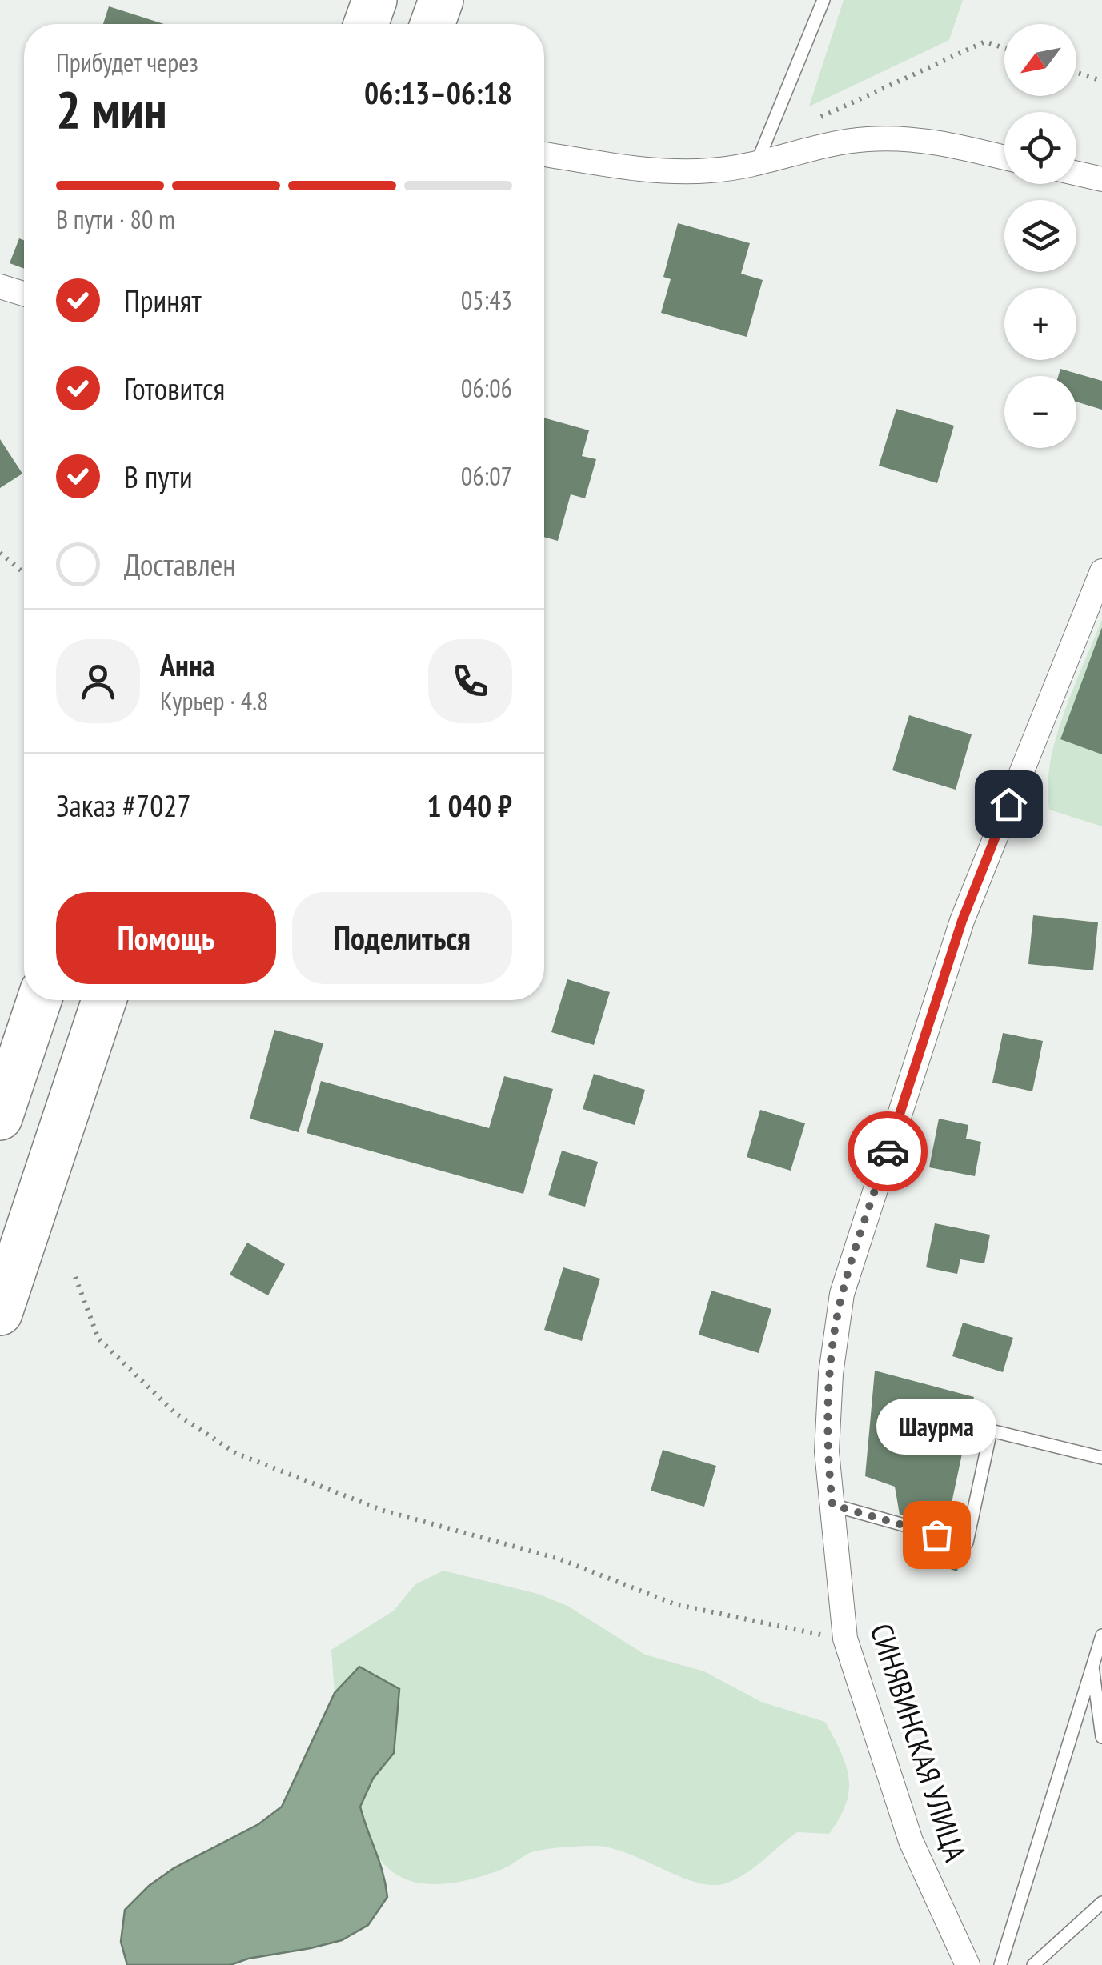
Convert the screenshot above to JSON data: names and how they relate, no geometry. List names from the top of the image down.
{
  "streets": {
    "street": ["СИНЯВИНСКАЯ УЛИЦА"]
  },
  "places": ["Шаурма"],
  "north": "bottom left",
  "page": {
    "map_buttons": ["+", "−"],
    "heading": ["2 мин", "Прибудет через", "06:13–06:18"],
    "panel": [
      "Анна",
      "Курьер · 4.8",
      "Заказ #7027",
      "1 040 ₽"
    ],
    "bar": "В пути · 80 m",
    "list": [
      ["Принят", "05:43"],
      ["Готовится", "06:06"],
      ["В пути", "06:07"],
      "Доставлен"
    ],
    "buttons": ["Помощь", "Поделиться"],
    "bubble": "Шаурма"
  }
}
